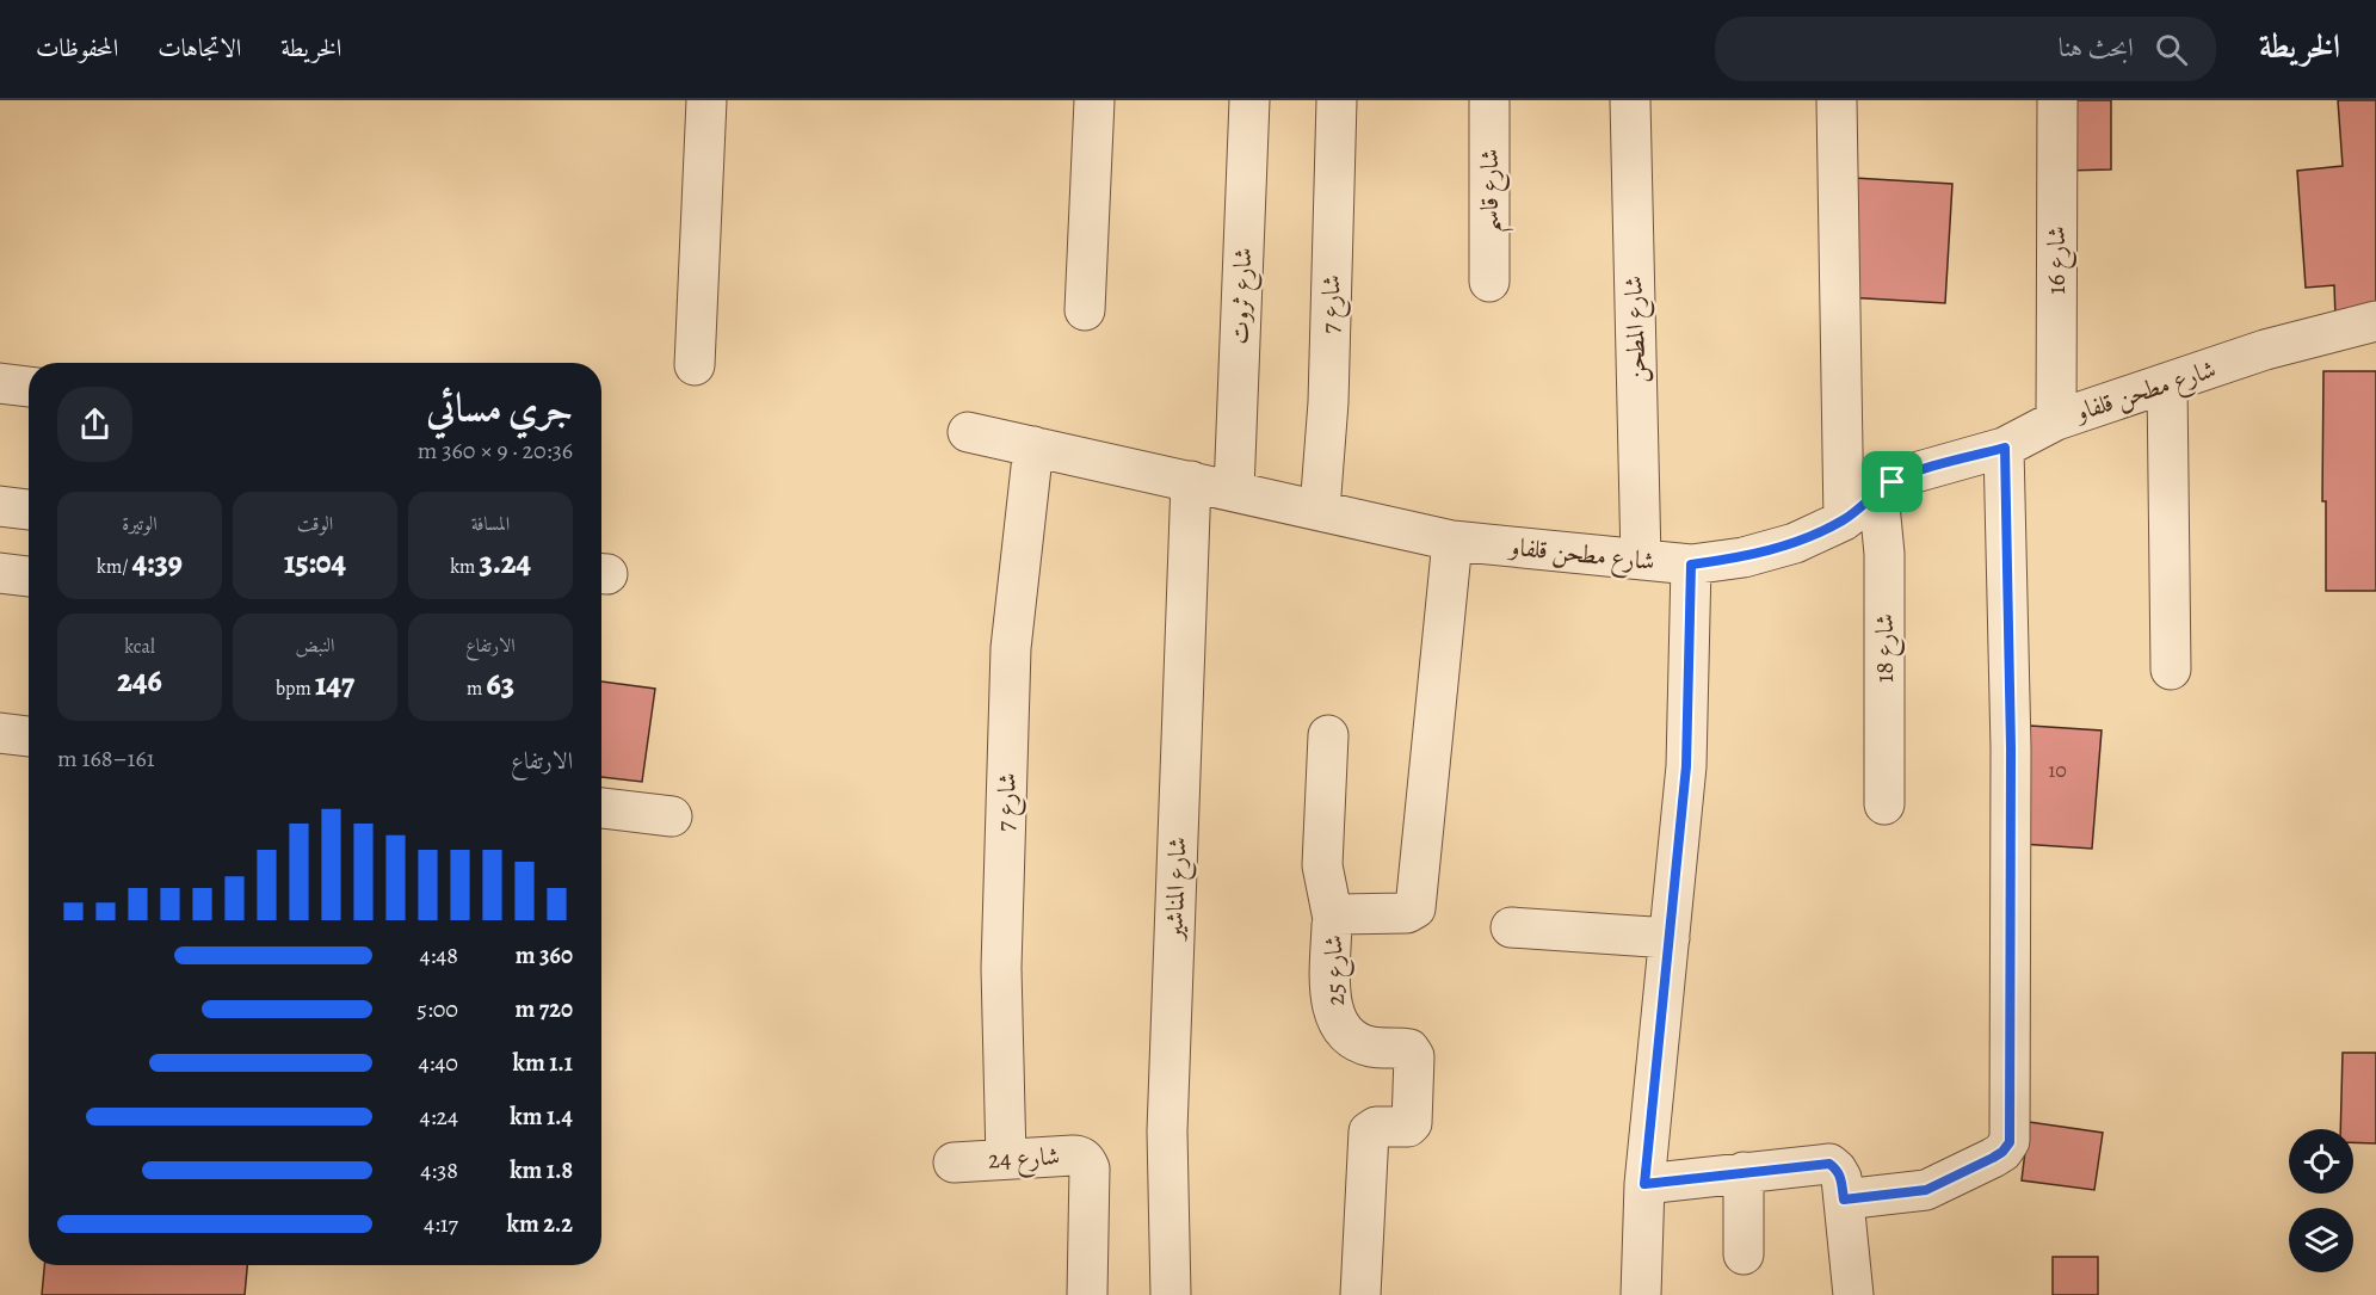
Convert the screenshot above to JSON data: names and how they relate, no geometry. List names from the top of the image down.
{
  "streets": {
    "street": [
      "شارع قاسم",
      "شارع 16",
      "شارع ثروت",
      "شارع 7",
      "شارع المطحن",
      "شارع مطحن قلفاو",
      "شارع 18",
      "شارع المناشير",
      "شارع 25",
      "شارع 24"
    ]
  },
  "crossings": [
    ["شارع 16", "شارع مطحن قلفاو"],
    ["شارع ثروت", "شارع مطحن قلفاو"],
    ["شارع 7", "شارع مطحن قلفاو"],
    ["شارع 7", "شارع 24"],
    ["شارع المطحن", "شارع مطحن قلفاو"],
    ["شارع مطحن قلفاو", "شارع 18"],
    ["شارع مطحن قلفاو", "شارع المناشير"],
    ["شارع مطحن قلفاو", "شارع 25"]
  ],
  "house_numbers": ["10"],
  "page": {
    "header": "الخريطة",
    "search": "ابحث هنا",
    "nav": ["الخريطة", "الاتجاهات", "المحفوظات"],
    "heading": ["جري مسائي", "20:36 · 9 × 360 m"],
    "stats": [
      ["المسافة", "3.24 km"],
      ["الوقت", "15:04"],
      ["الوتيرة", "4:39 /km"],
      ["الارتفاع", "63 m"],
      ["النبض", "147 bpm"],
      ["kcal", "246"]
    ],
    "chart": ["الارتفاع", "161–168 m"],
    "list": [
      {
        "name": "360 m",
        "note": "4:48"
      },
      {
        "name": "720 m",
        "note": "5:00"
      },
      {
        "name": "1.1 km",
        "note": "4:40"
      },
      {
        "name": "1.4 km",
        "note": "4:24"
      },
      {
        "name": "1.8 km",
        "note": "4:38"
      },
      {
        "name": "2.2 km",
        "note": "4:17"
      }
    ]
  }
}
